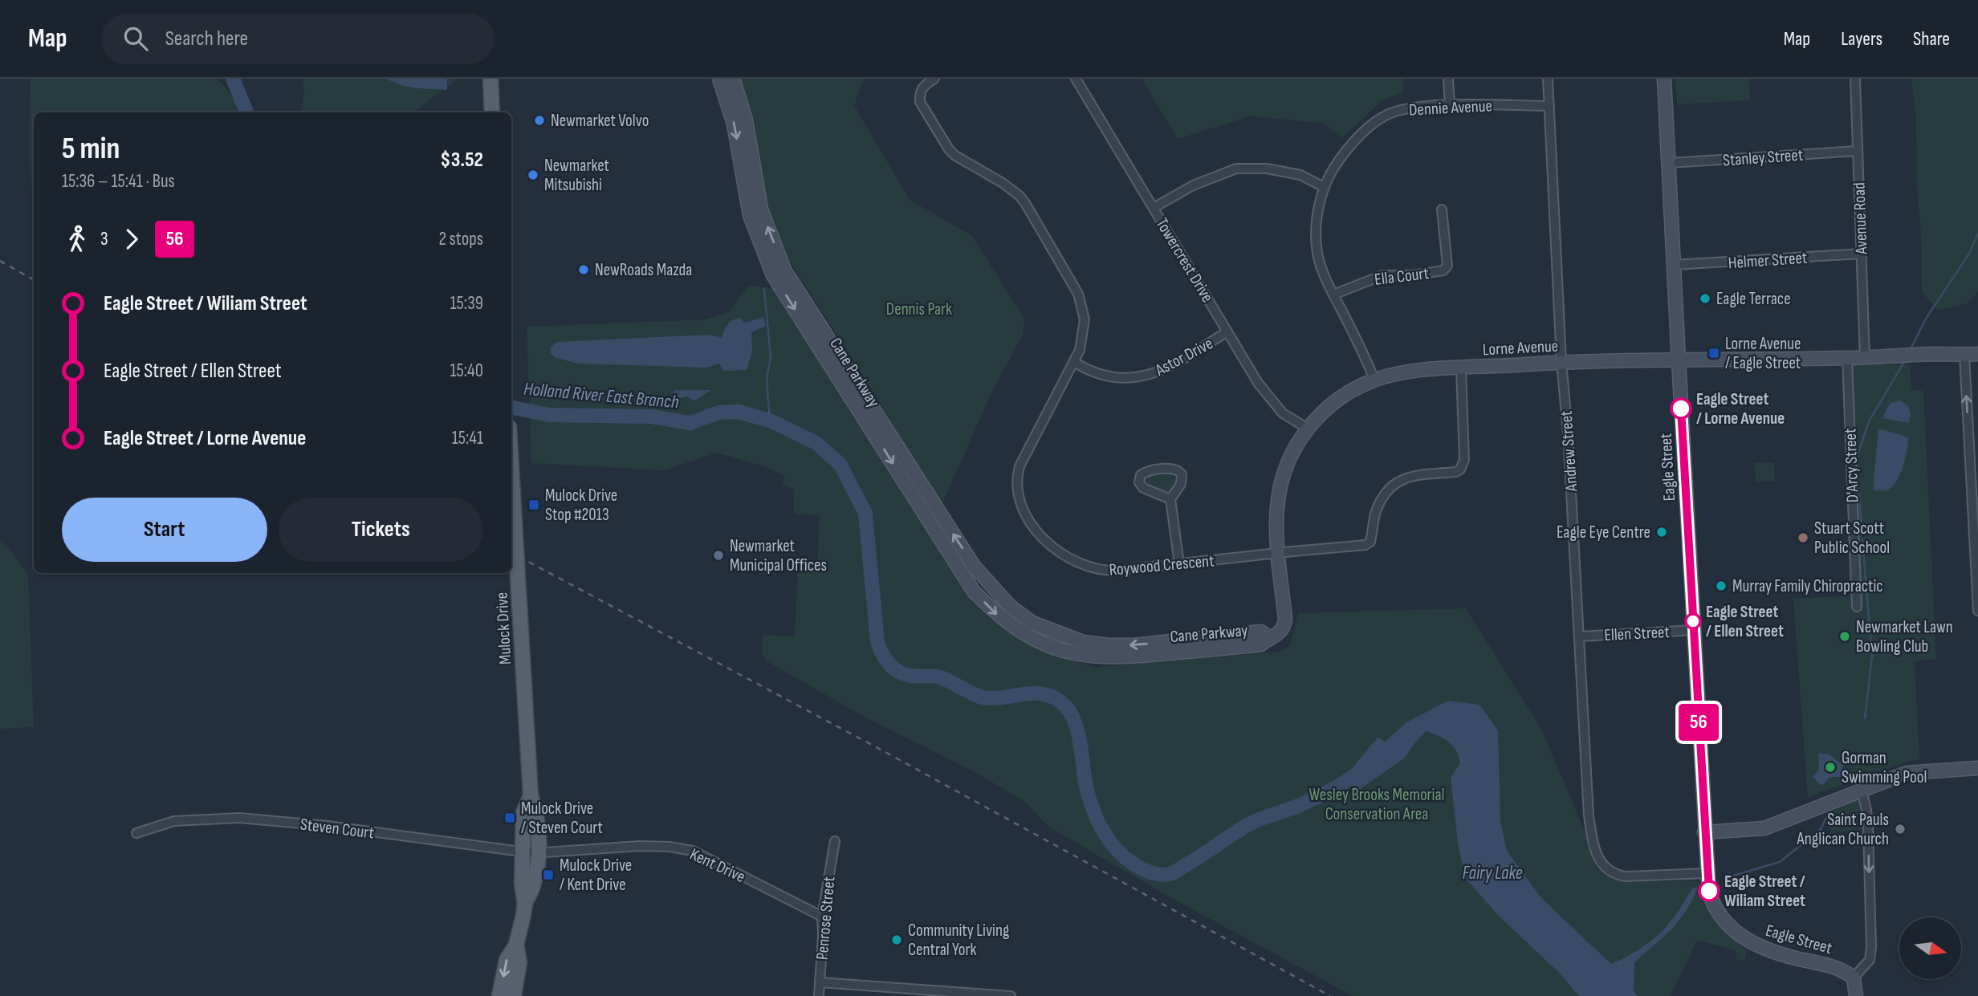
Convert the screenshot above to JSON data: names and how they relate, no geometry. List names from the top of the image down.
{
  "streets": {
    "main road": [
      "Lorne Avenue",
      "Cane Parkway",
      "Eagle Street",
      "Mulock Drive"
    ],
    "street": [
      "Dennie Avenue",
      "Stanley Street",
      "Avenue Road",
      "Towercrest Drive",
      "Helmer Street",
      "Ella Court",
      "Astor Drive",
      "Andrew Street",
      "D'Arcy Street",
      "Roywood Crescent",
      "Ellen Street",
      "Steven Court",
      "Kent Drive",
      "Penrose Street"
    ]
  },
  "crossings": [
    ["Dennie Avenue", "Ella Court"],
    ["Dennie Avenue", "Lorne Avenue"],
    ["Dennie Avenue", "Andrew Street"],
    ["Stanley Street", "Avenue Road"],
    ["Stanley Street", "Eagle Street"],
    ["Avenue Road", "Helmer Street"],
    ["Avenue Road", "Lorne Avenue"],
    ["Towercrest Drive", "Lorne Avenue"],
    ["Towercrest Drive", "Astor Drive"],
    ["Helmer Street", "Eagle Street"],
    ["Lorne Avenue", "Cane Parkway"],
    ["Lorne Avenue", "Andrew Street"],
    ["Lorne Avenue", "D'Arcy Street"],
    ["Lorne Avenue", "Eagle Street"],
    ["Lorne Avenue", "Roywood Crescent"],
    ["Astor Drive", "Roywood Crescent"],
    ["Andrew Street", "Eagle Street"],
    ["Andrew Street", "Ellen Street"],
    ["Eagle Street", "Ellen Street"],
    ["Mulock Drive", "Steven Court"],
    ["Mulock Drive", "Kent Drive"],
    ["Steven Court", "Kent Drive"],
    ["Kent Drive", "Penrose Street"]
  ],
  "water": ["Holland River East Branch", "Fairy Lake"],
  "parks": ["Dennis Park", "Wesley Brooks Memorial Conservation Area"],
  "places": {
    "other": [
      "Newmarket Volvo",
      "Newmarket Mitsubishi",
      "NewRoads Mazda",
      "Eagle Terrace",
      "Eagle Street / Lorne Avenue",
      "Eagle Eye Centre",
      "Stuart Scott Public School",
      "Newmarket Municipal Offices",
      "Murray Family Chiropractic",
      "Eagle Street / Ellen Street",
      "Newmarket Lawn Bowling Club",
      "Gorman Swimming Pool",
      "Saint Pauls Anglican Church",
      "Eagle Street / Wiliam Street",
      "Community Living Central York"
    ],
    "transit": [
      "Lorne Avenue / Eagle Street",
      "Mulock Drive Stop #2013",
      "Mulock Drive / Steven Court",
      "Mulock Drive / Kent Drive"
    ]
  },
  "lines": ["bus line 56"],
  "north": "right",
  "page": {
    "header": "Map",
    "search": "Search here",
    "nav": ["Map", "Layers", "Share"],
    "on_map": "56",
    "heading": ["5 min", "15:36 – 15:41 · Bus", "$3.52"],
    "legs": ["3", "56", "2 stops"],
    "list": [
      {
        "name": "Eagle Street / Wiliam Street",
        "value": "15:39"
      },
      {
        "name": "Eagle Street / Ellen Street",
        "value": "15:40"
      },
      {
        "name": "Eagle Street / Lorne Avenue",
        "value": "15:41"
      }
    ],
    "buttons": ["Start", "Tickets"]
  }
}
